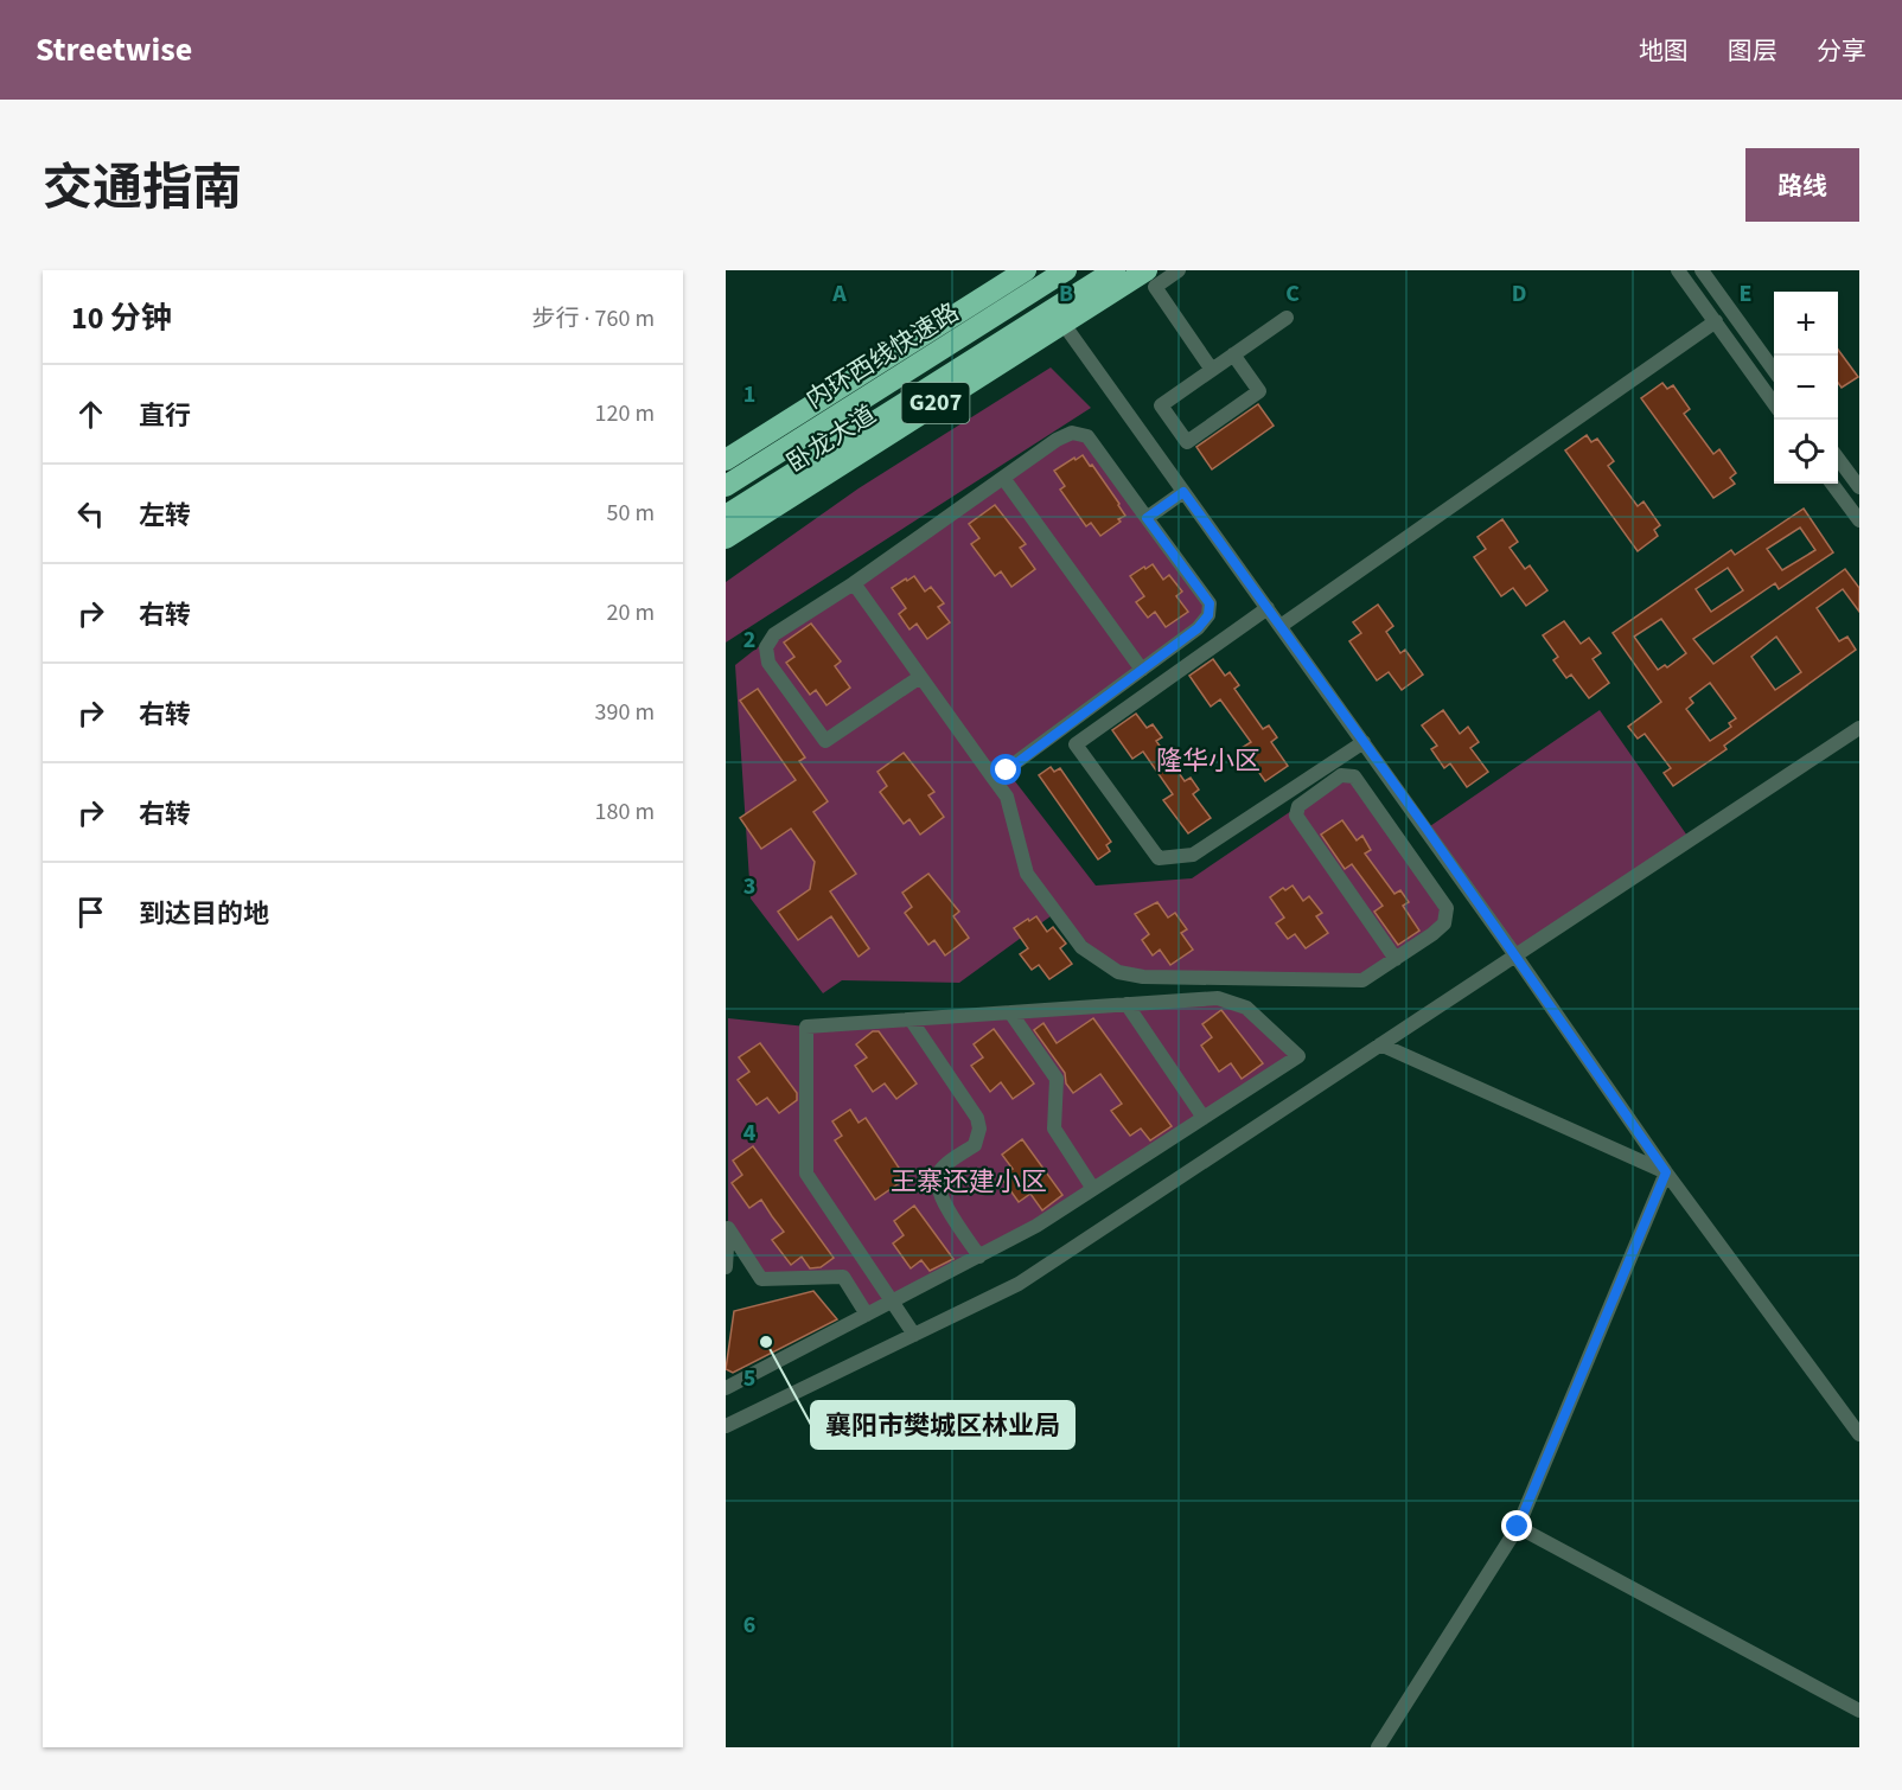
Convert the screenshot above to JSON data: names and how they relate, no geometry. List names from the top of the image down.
{
  "streets": {
    "highway": ["内环西线快速路", "G207", "卧龙大道"]
  },
  "districts": ["隆华小区", "王寨还建小区"],
  "places": ["襄阳市樊城区林业局"],
  "page": {
    "header": "Streetwise",
    "nav": ["地图", "图层", "分享"],
    "title": "交通指南",
    "buttons": "路线",
    "heading": ["10 分钟", "步行 · 760 m"],
    "map_buttons": ["+", "−"],
    "list": [
      ["直行", "120 m"],
      ["左转", "50 m"],
      ["右转", "20 m"],
      ["右转", "390 m"],
      ["右转", "180 m"],
      "到达目的地"
    ]
  },
  "grid": {
    "columns": [
      "A",
      "B",
      "C",
      "D",
      "E"
    ],
    "rows": [
      "1",
      "2",
      "3",
      "4",
      "5",
      "6"
    ]
  }
}
